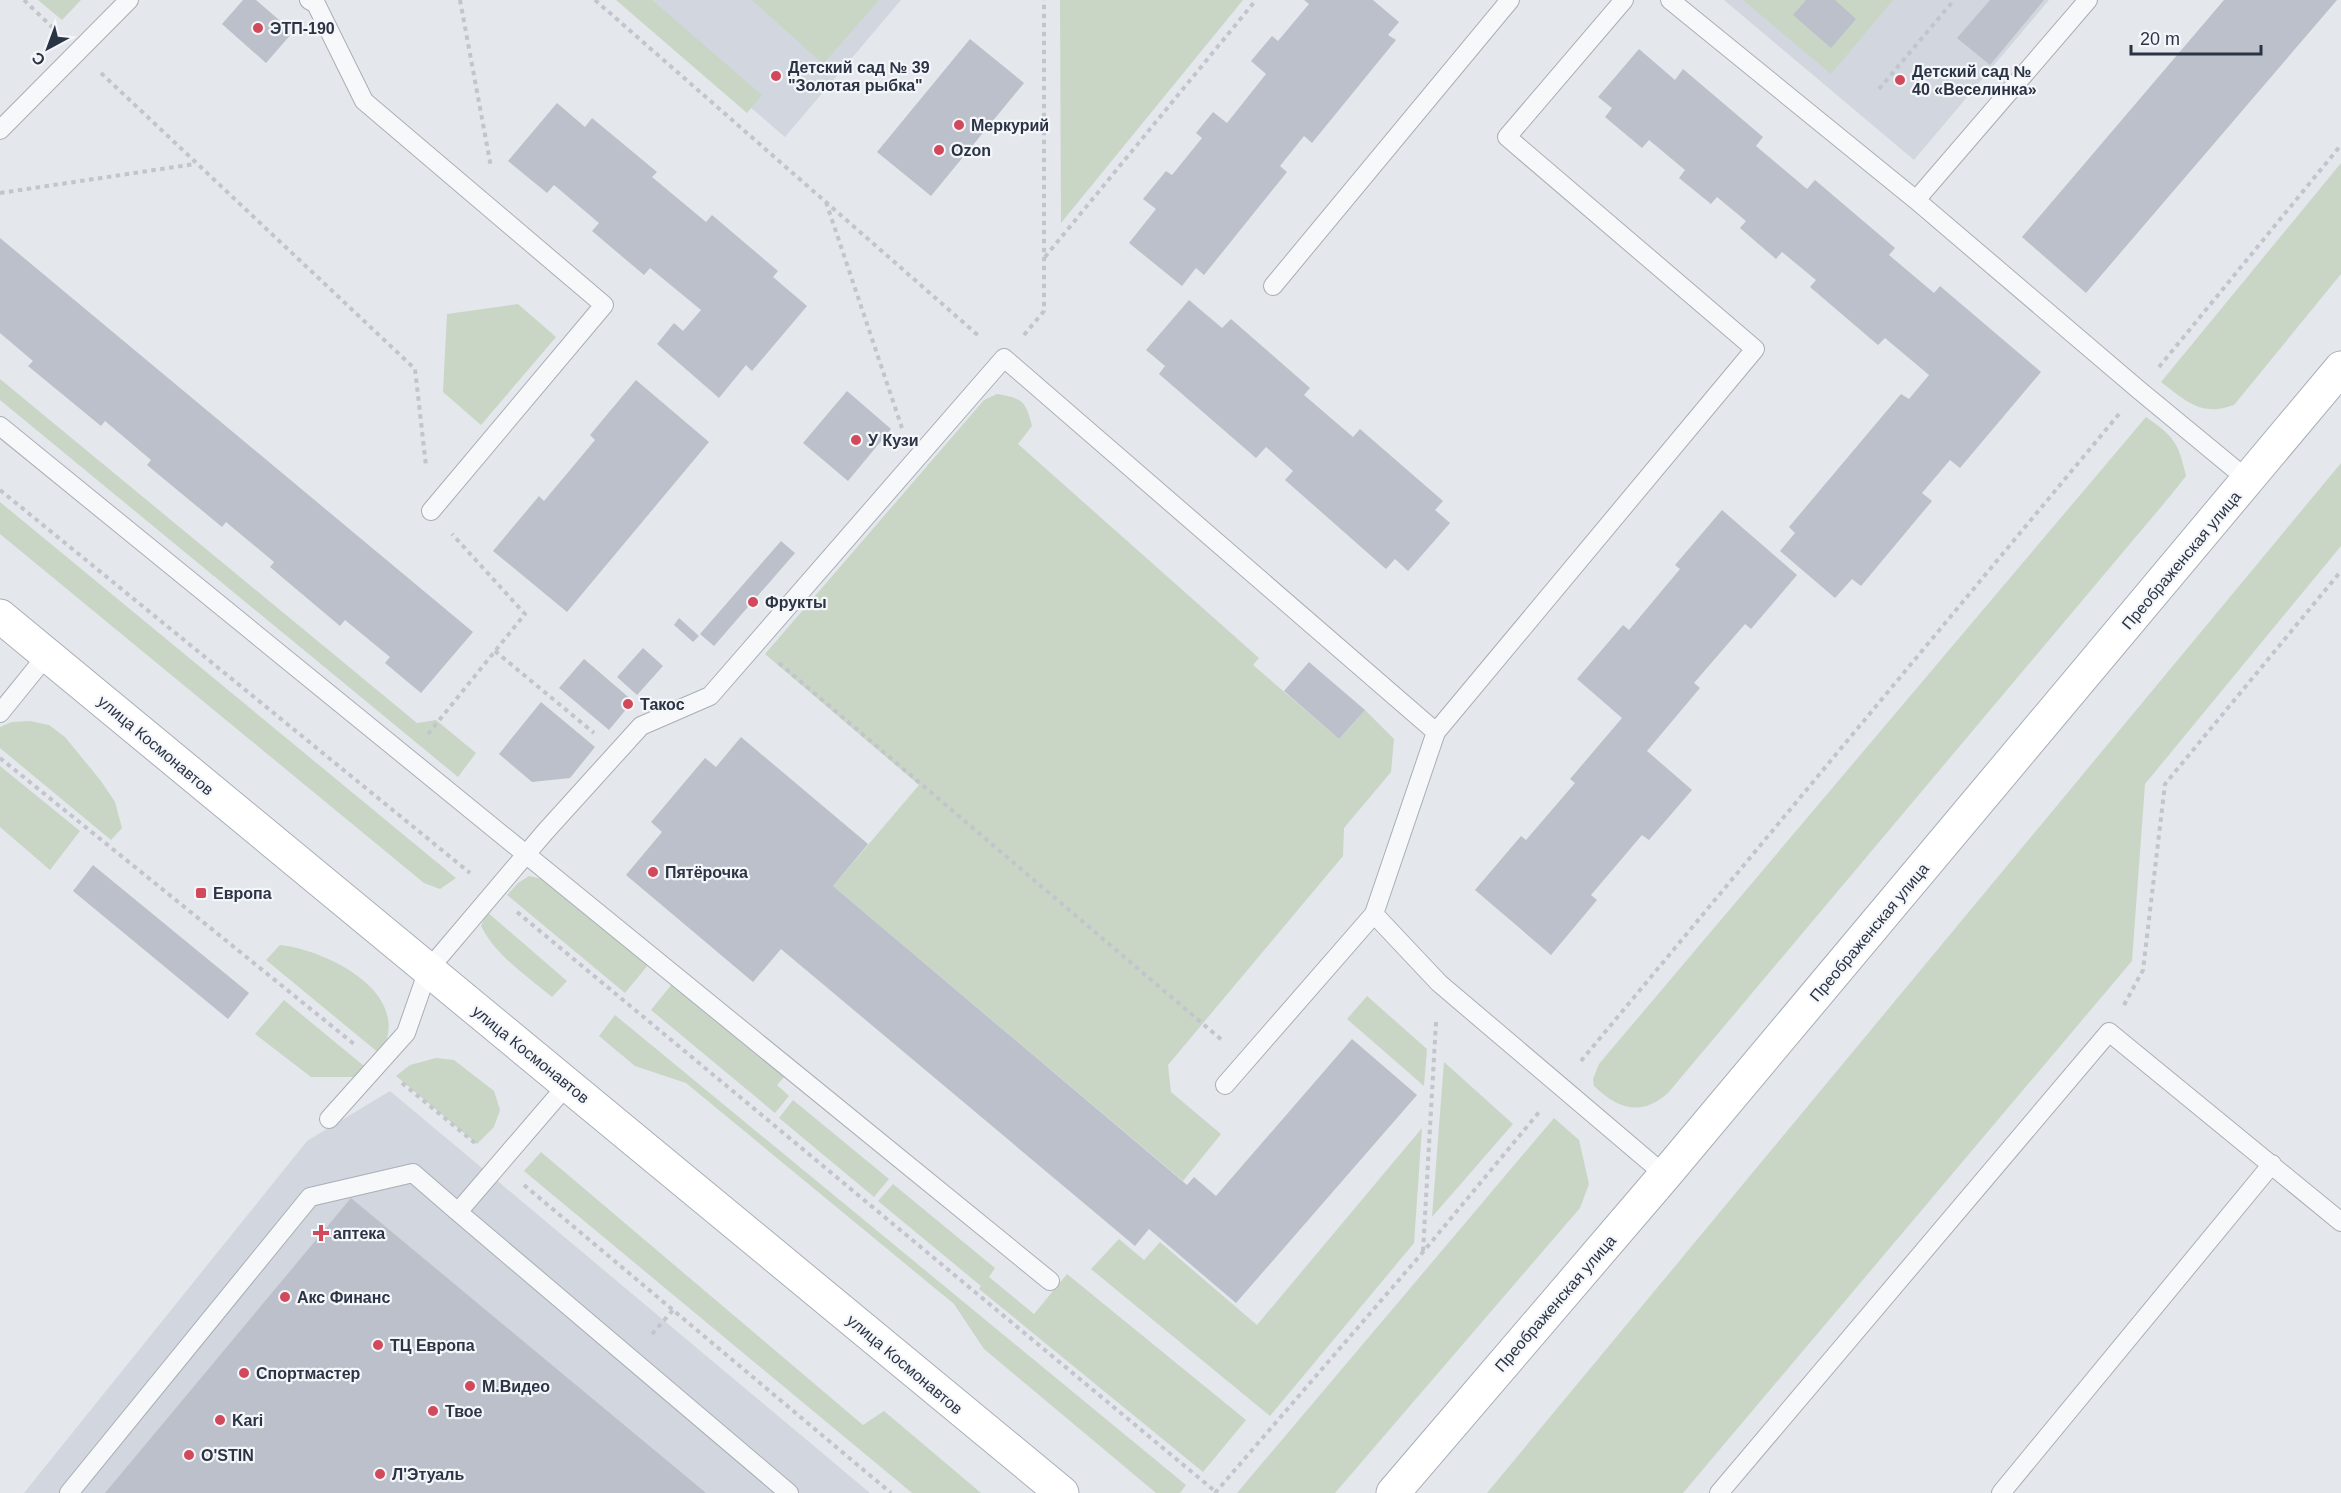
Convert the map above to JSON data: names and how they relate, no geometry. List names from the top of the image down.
{
  "streets": {
    "main road": ["Преображенская улица", "улица Космонавтов"]
  },
  "places": {
    "other": [
      "ЭТП-190",
      "Детский сад № 39 \"Золотая рыбка\"",
      "Детский сад № 40 «Веселинка»",
      "Меркурий",
      "Ozon",
      "У Кузи",
      "Фрукты",
      "Такос",
      "Пятёрочка",
      "Акс Финанс",
      "ТЦ Европа",
      "Спортмастер",
      "М.Видео",
      "Твое",
      "Kari",
      "O'STIN",
      "Л'Этуаль"
    ],
    "transit": ["Европа"],
    "health": ["аптека"]
  },
  "scale_bar": "20 m",
  "north": "bottom left"
}
